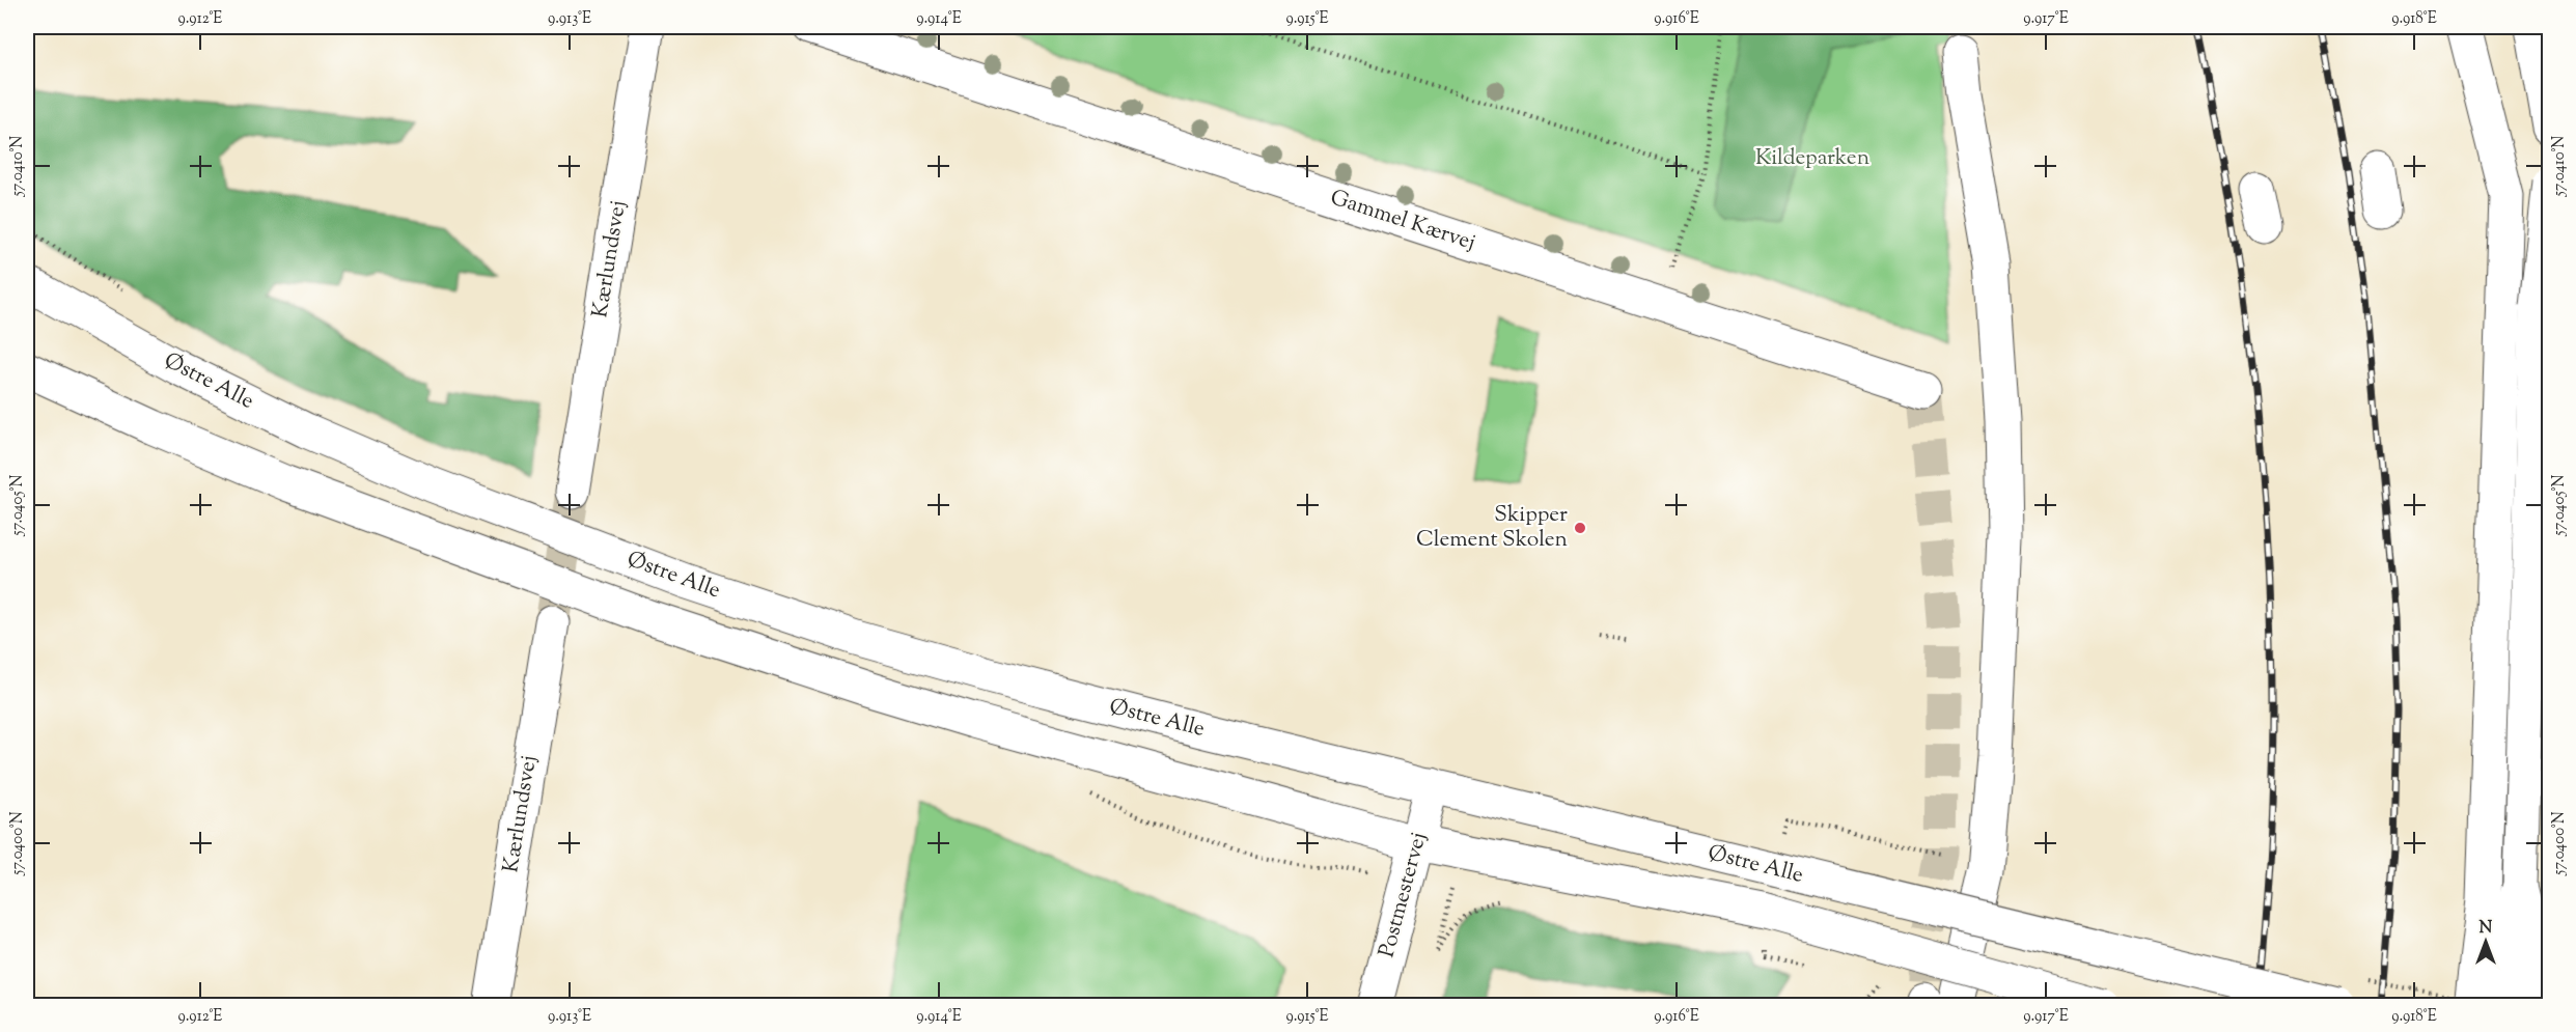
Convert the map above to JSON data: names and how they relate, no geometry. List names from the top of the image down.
{
  "streets": {
    "street": [
      "Gammel Kærvej",
      "Kærlundsvej",
      "Østre Alle",
      "Postmestervej"
    ]
  },
  "crossings": [
    ["Østre Alle", "Postmestervej"]
  ],
  "parks": ["Kildeparken"],
  "places": ["Skipper Clement Skolen"],
  "north": "top",
  "coordinates": [
    "9.912°E",
    "9.913°E",
    "9.914°E",
    "9.915°E",
    "9.916°E",
    "9.917°E",
    "9.918°E",
    "57.0410°N",
    "57.0405°N",
    "57.0400°N"
  ]
}
